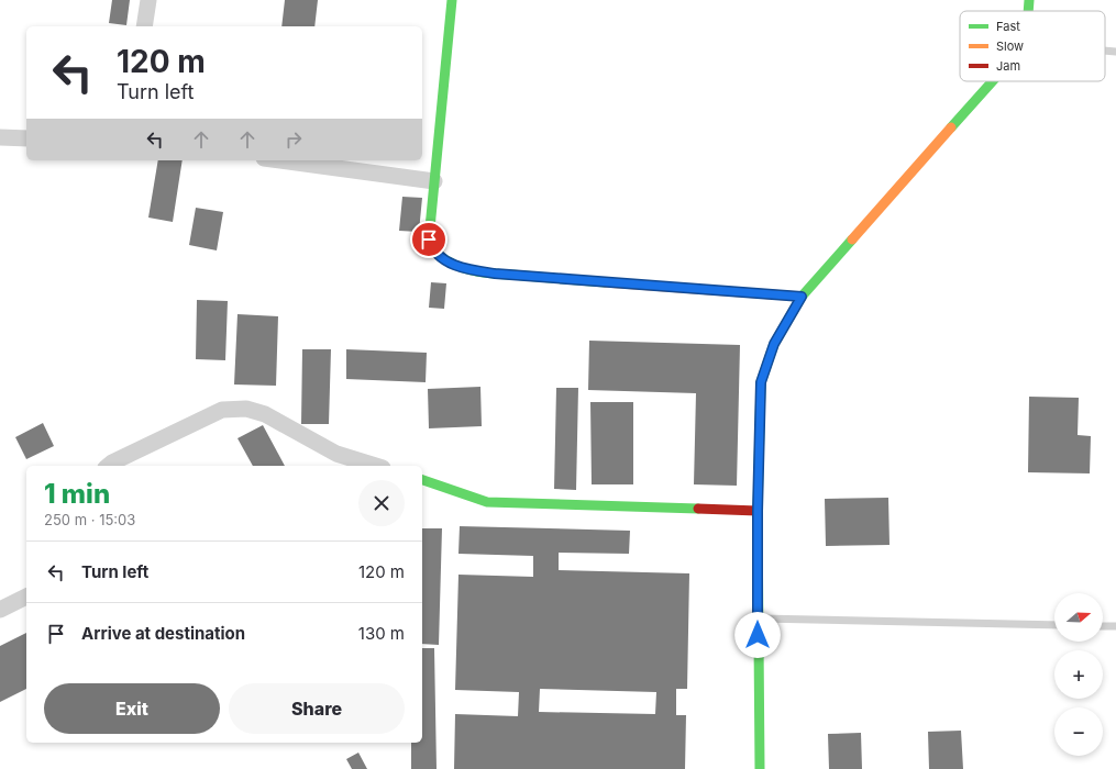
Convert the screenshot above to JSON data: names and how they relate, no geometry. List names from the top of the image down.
{
  "legend": ["Fast", "Slow", "Jam"],
  "north": "right",
  "page": {
    "turn": ["120 m", "Turn left"],
    "heading": ["1 min", "250 m · 15:03"],
    "list": [
      {
        "name": "Turn left",
        "value": "120 m"
      },
      {
        "name": "Arrive at destination",
        "value": "130 m"
      }
    ],
    "map_buttons": ["+", "−"],
    "buttons": ["Exit", "Share"]
  }
}
